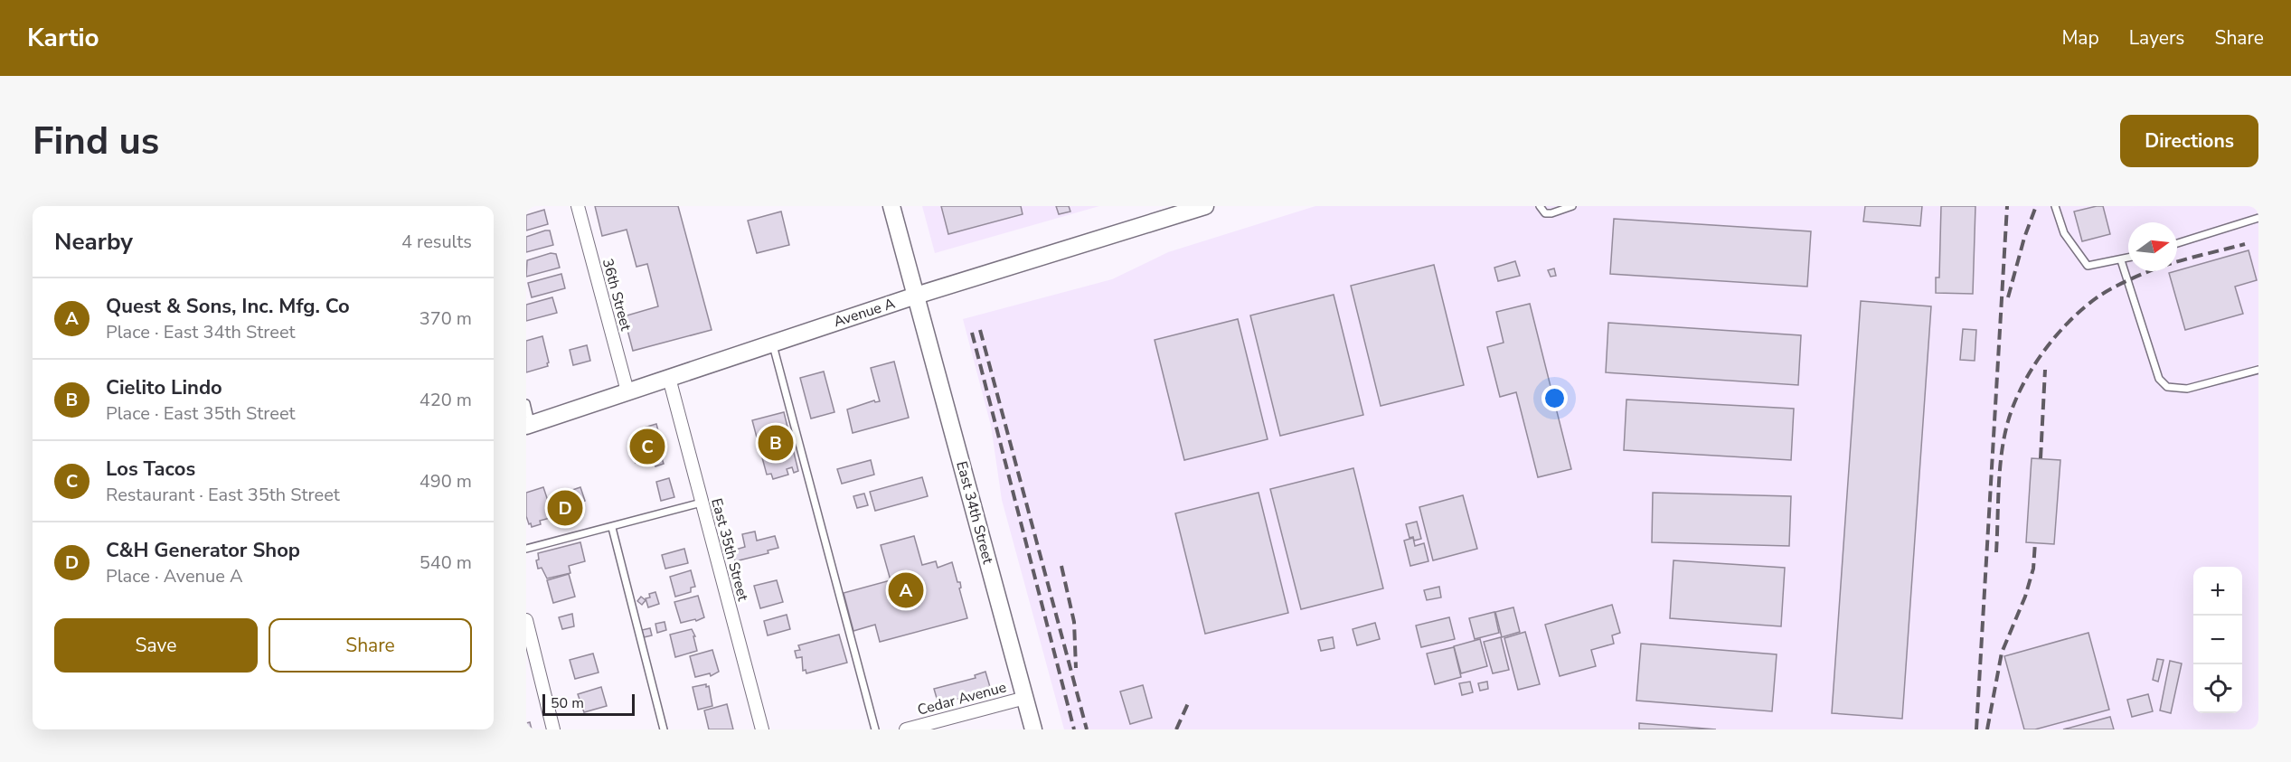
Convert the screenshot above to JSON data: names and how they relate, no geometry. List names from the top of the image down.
{
  "streets": {
    "main road": ["Avenue A", "East 34th Street"],
    "street": ["36th Street", "East 35th Street", "Cedar Avenue"]
  },
  "crossings": [
    ["36th Street", "Avenue A"],
    ["Avenue A", "East 34th Street"],
    ["Avenue A", "East 35th Street"],
    ["East 34th Street", "Cedar Avenue"]
  ],
  "scale_bar": "50 m",
  "north": "right",
  "page": {
    "header": "Kartio",
    "nav": ["Map", "Layers", "Share"],
    "buttons": [
      "Directions",
      ["Save", "Share"]
    ],
    "title": "Find us",
    "heading": ["Nearby", "4 results"],
    "list": [
      {
        "mark": "A",
        "name": "Quest & Sons, Inc. Mfg. Co",
        "note": "Place · East 34th Street",
        "value": "370 m"
      },
      {
        "mark": "B",
        "name": "Cielito Lindo",
        "note": "Place · East 35th Street",
        "value": "420 m"
      },
      {
        "mark": "C",
        "name": "Los Tacos",
        "note": "Restaurant · East 35th Street",
        "value": "490 m"
      },
      {
        "mark": "D",
        "name": "C&H Generator Shop",
        "note": "Place · Avenue A",
        "value": "540 m"
      }
    ],
    "pins": [
      "B",
      "C",
      "D",
      "A"
    ],
    "map_buttons": ["+", "−"],
    "scale": "50 m"
  }
}
